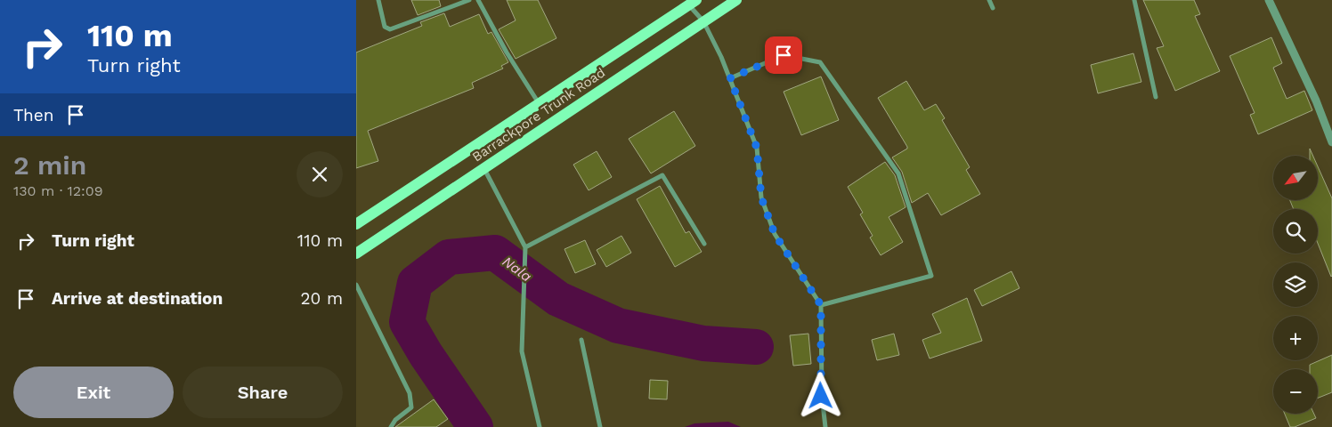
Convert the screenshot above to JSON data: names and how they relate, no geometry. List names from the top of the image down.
{
  "streets": {
    "main road": ["Barrackpore Trunk Road"]
  },
  "water": ["Nala"],
  "north": "bottom left",
  "page": {
    "turn": ["110 m", "Turn right"],
    "then": "Then",
    "heading": ["2 min", "130 m · 12:09"],
    "map_buttons": ["+", "−"],
    "list": [
      {
        "name": "Turn right",
        "value": "110 m"
      },
      {
        "name": "Arrive at destination",
        "value": "20 m"
      }
    ],
    "buttons": ["Exit", "Share"]
  }
}
